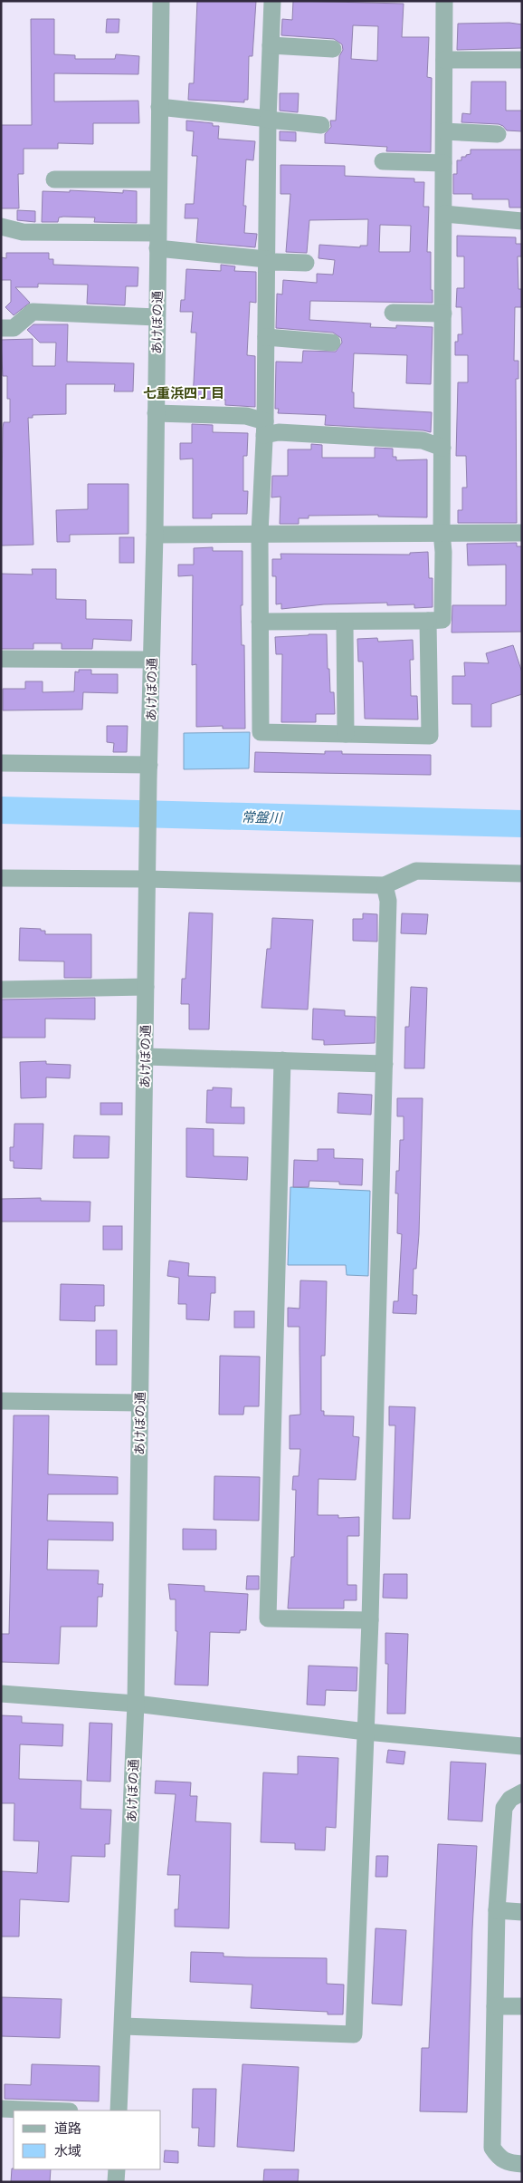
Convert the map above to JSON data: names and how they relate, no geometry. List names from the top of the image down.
{
  "streets": {
    "street": ["あけぼの通"]
  },
  "districts": ["七重浜四丁目"],
  "water": ["常盤川"],
  "legend": ["道路", "水域"]
}
